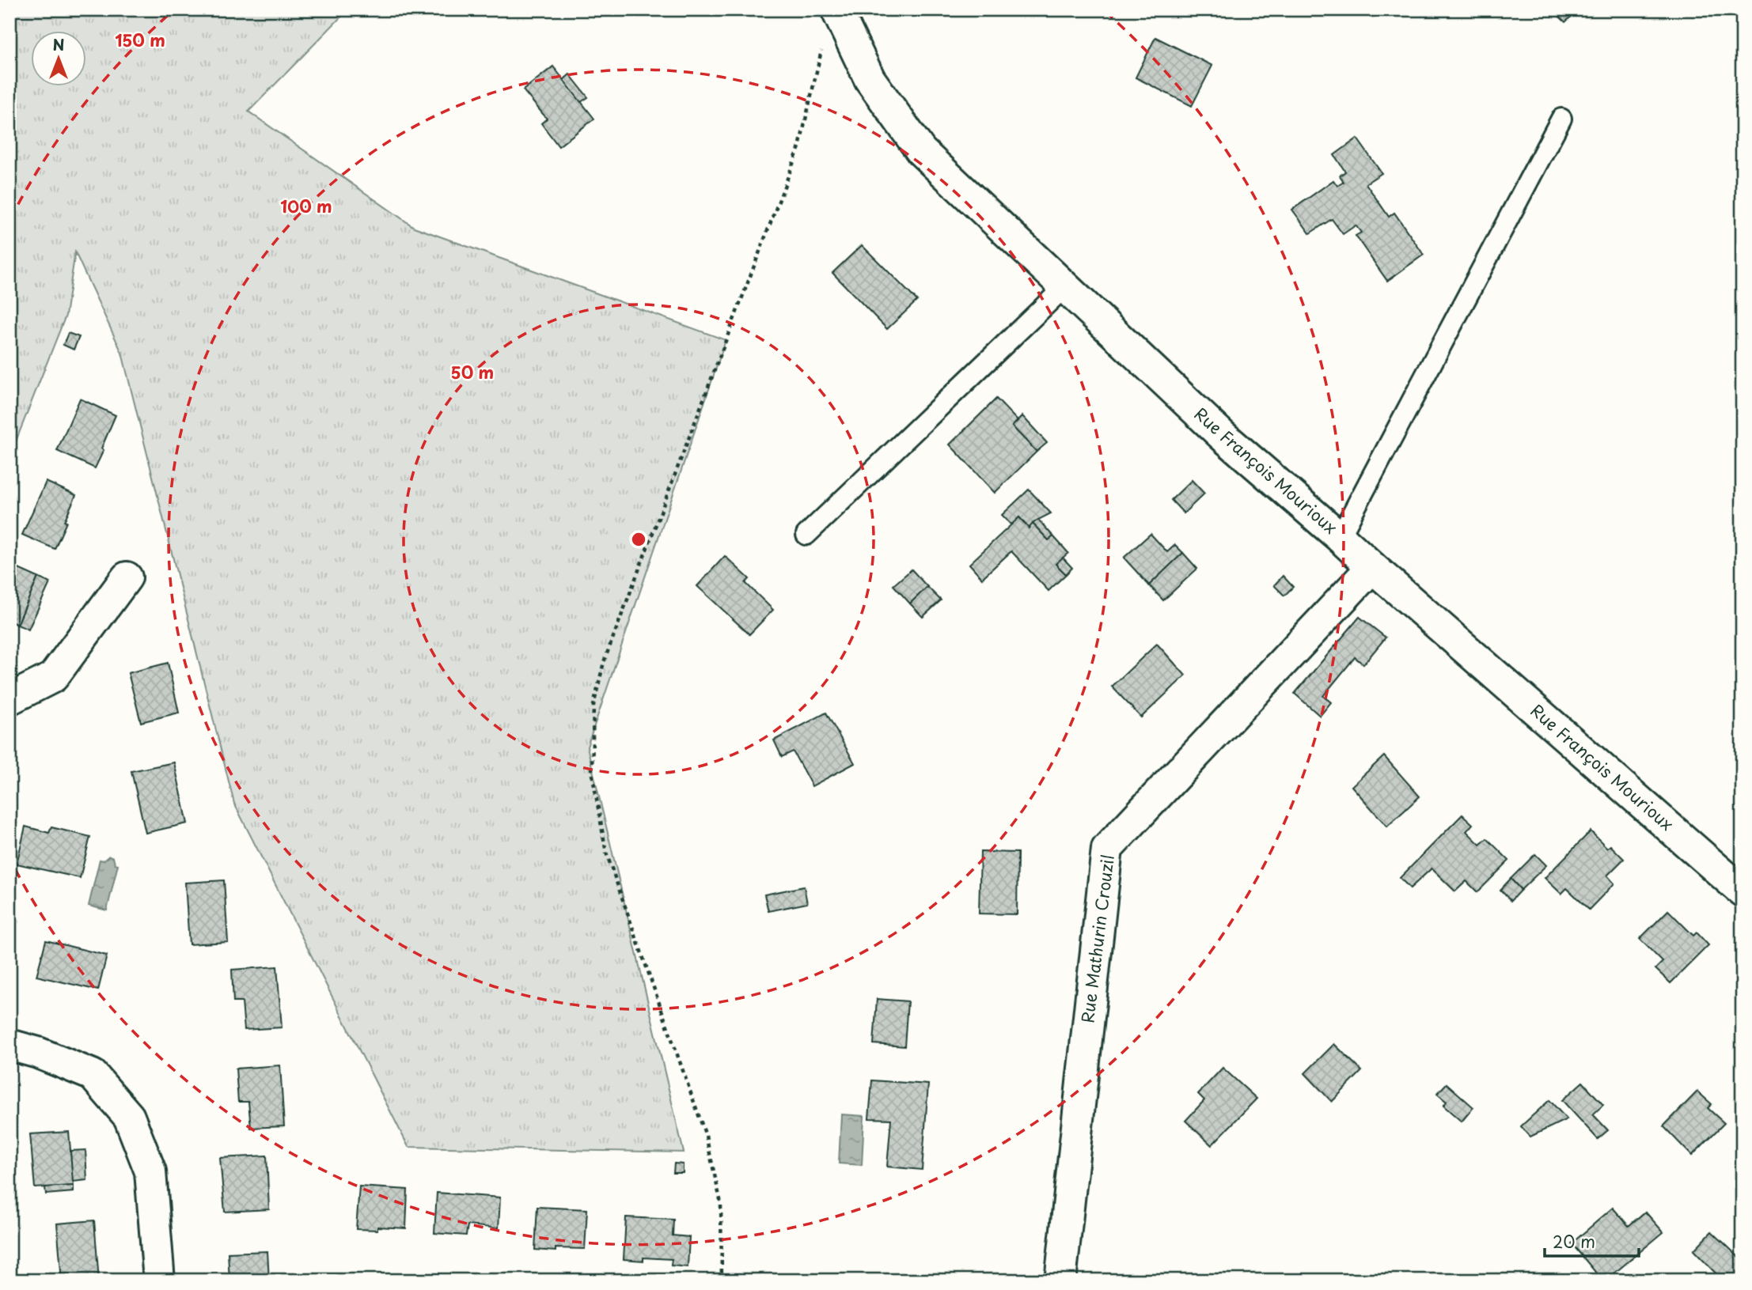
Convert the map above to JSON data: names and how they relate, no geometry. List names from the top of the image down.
{
  "streets": {
    "street": ["Rue François Mourioux", "Rue Mathurin Crouzil"]
  },
  "crossings": [
    ["Rue François Mourioux", "Rue Mathurin Crouzil"]
  ],
  "scale_bar": "20 m",
  "north": "top",
  "rings": ["150 m", "100 m", "50 m"]
}
